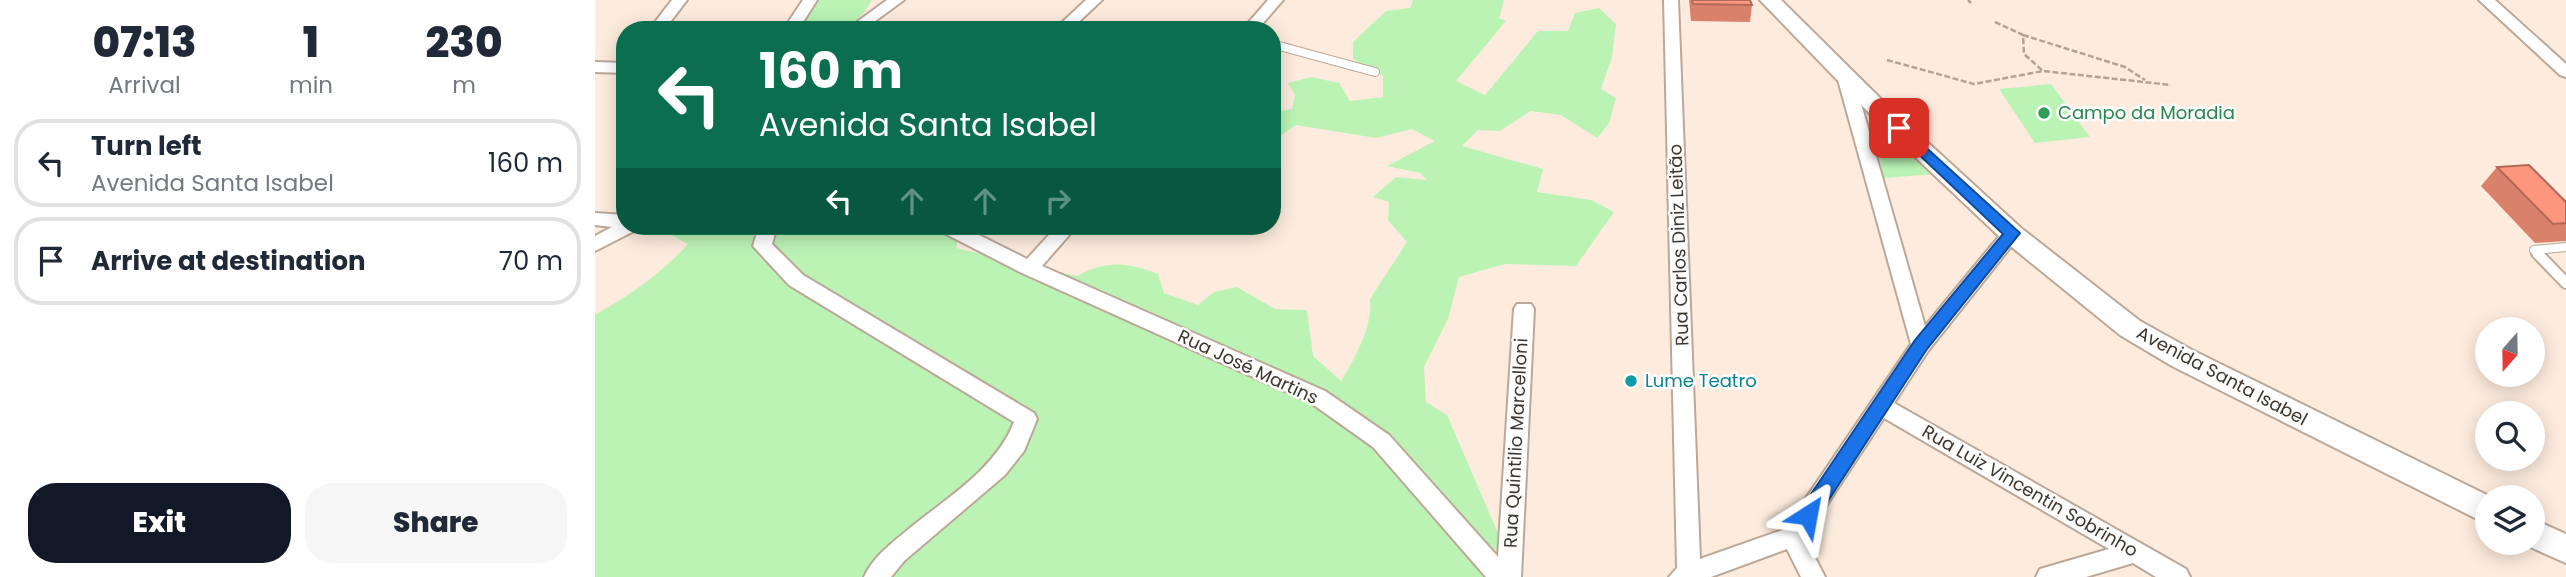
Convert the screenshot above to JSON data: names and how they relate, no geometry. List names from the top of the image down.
{
  "streets": {
    "main road": ["Avenida Santa Isabel"],
    "street": [
      "Rua Carlos Diniz Leitão",
      "Rua José Martins",
      "Rua Quintilio Marcelloni",
      "Rua Luiz Vincentin Sobrinho"
    ]
  },
  "places": ["Campo da Moradia", "Lume Teatro"],
  "north": "bottom",
  "page": {
    "eta": [
      "07:13",
      "Arrival",
      "1",
      "min",
      "230",
      "m"
    ],
    "turn": ["160 m", "Avenida Santa Isabel"],
    "list": [
      {
        "name": "Turn left",
        "note": "Avenida Santa Isabel",
        "value": "160 m"
      },
      {
        "name": "Arrive at destination",
        "value": "70 m"
      }
    ],
    "buttons": ["Exit", "Share"]
  }
}
